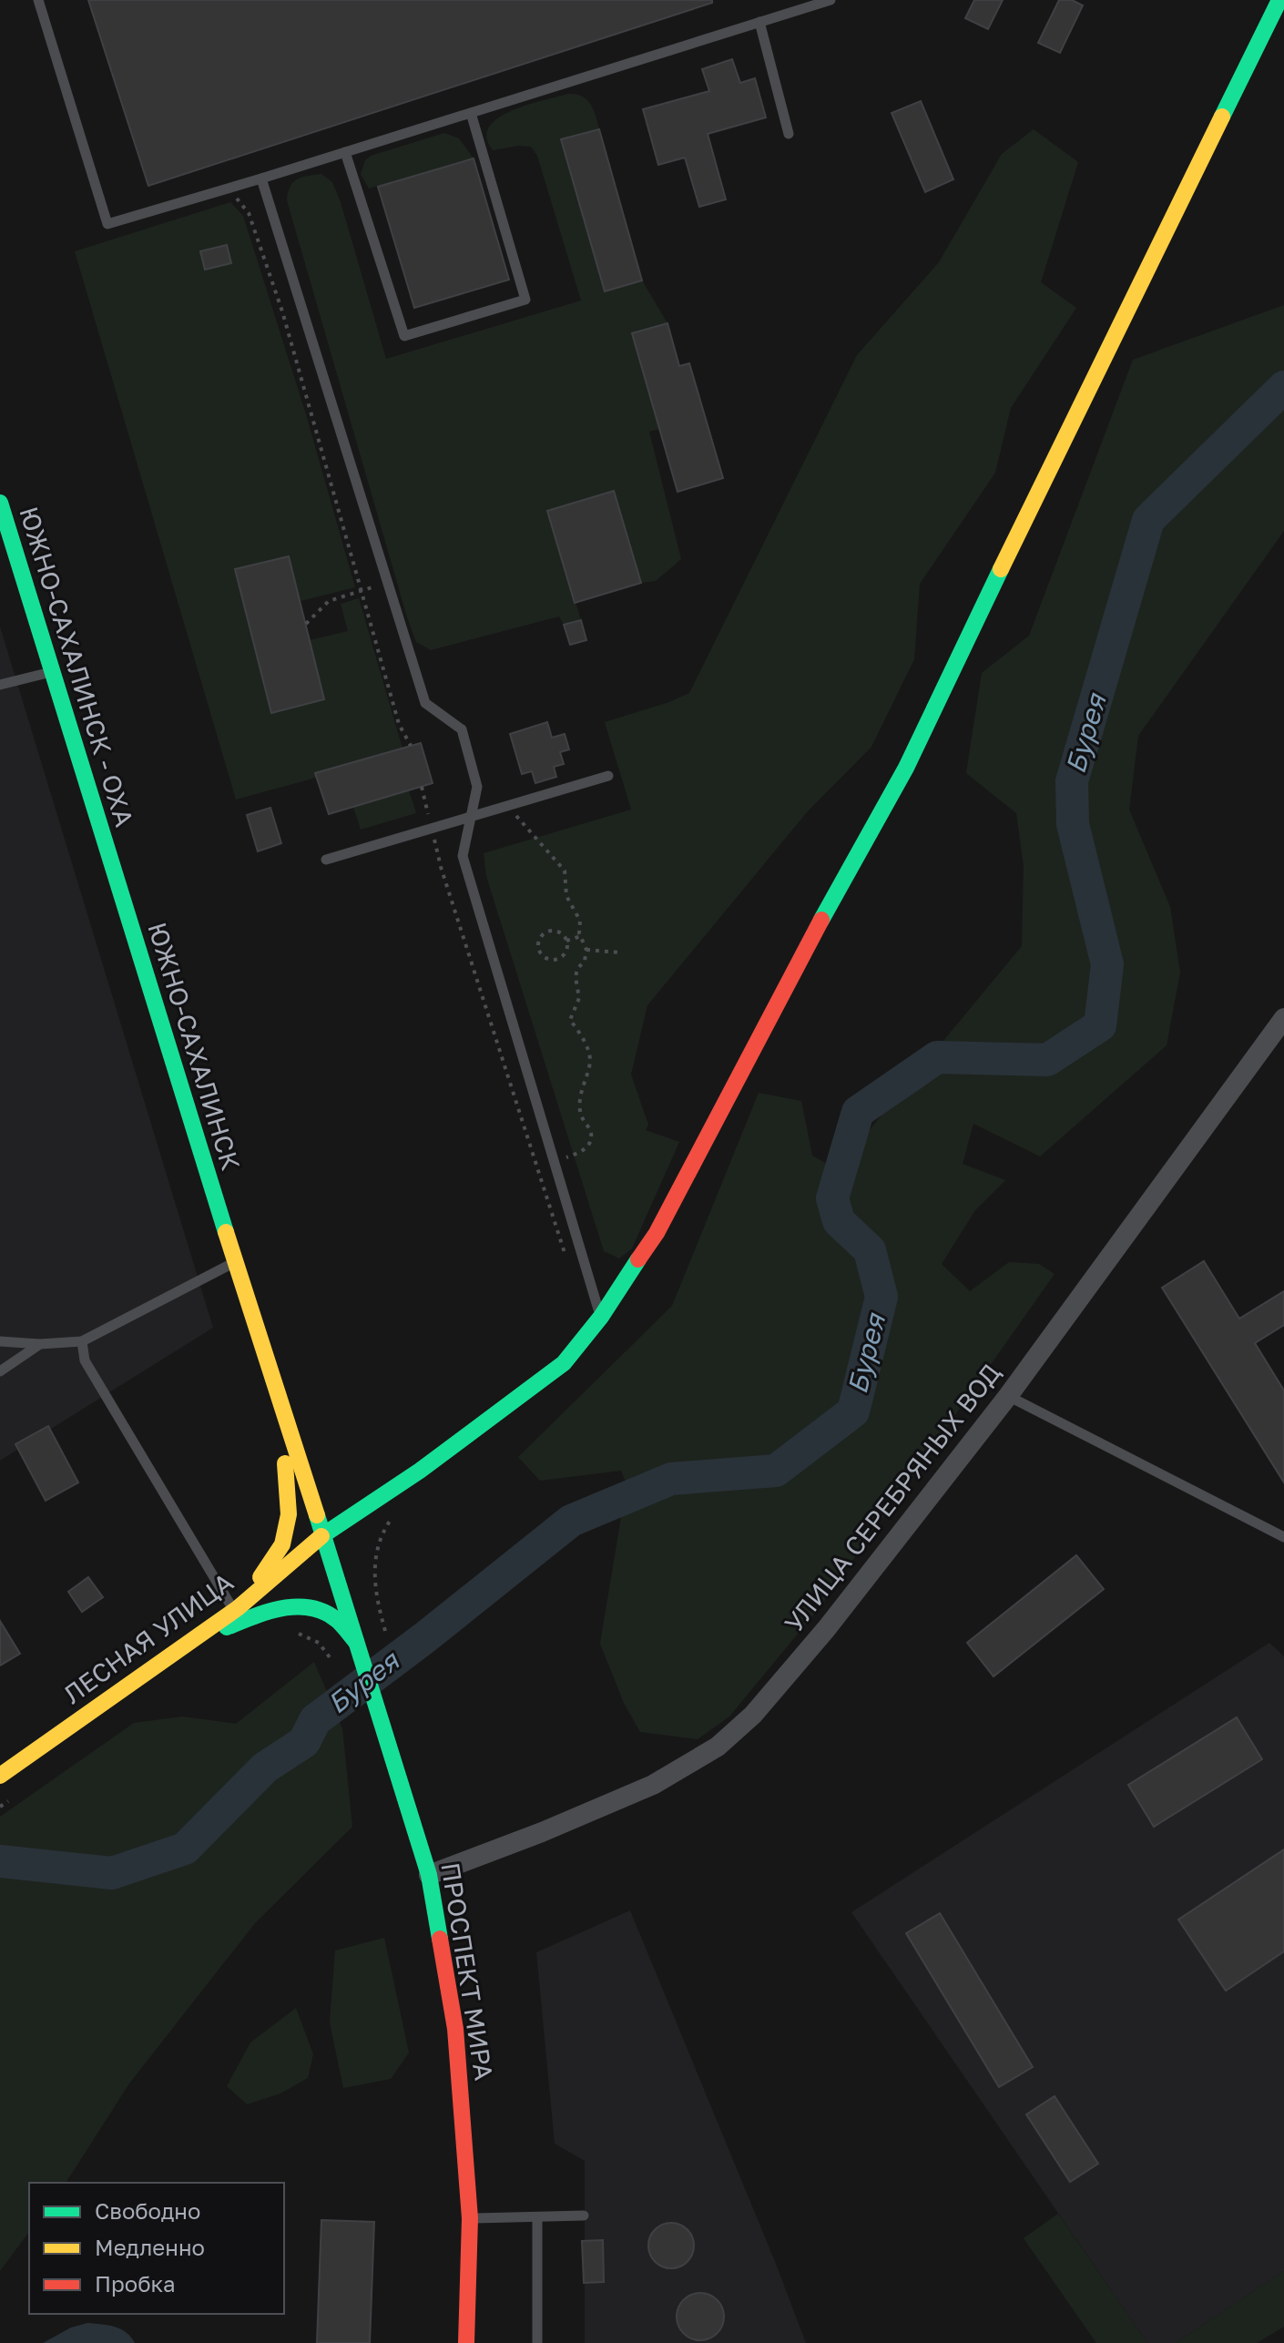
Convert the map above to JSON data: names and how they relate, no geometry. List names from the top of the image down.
{
  "streets": {
    "main road": [
      "ЮЖНО-САХАЛИНСК - ОХА",
      "ЮЖНО-САХАЛИНСК",
      "ЛЕСНАЯ УЛИЦА",
      "ПРОСПЕКТ МИРА"
    ],
    "street": ["УЛИЦА СЕРЕБРЯНЫХ ВОД"]
  },
  "crossings": [
    ["ЮЖНО-САХАЛИНСК - ОХА", "ЮЖНО-САХАЛИНСК"],
    ["УЛИЦА СЕРЕБРЯНЫХ ВОД", "ПРОСПЕКТ МИРА"],
    ["ЛЕСНАЯ УЛИЦА", "ПРОСПЕКТ МИРА"]
  ],
  "water": ["Бурея"],
  "legend": ["Свободно", "Медленно", "Пробка"]
}
